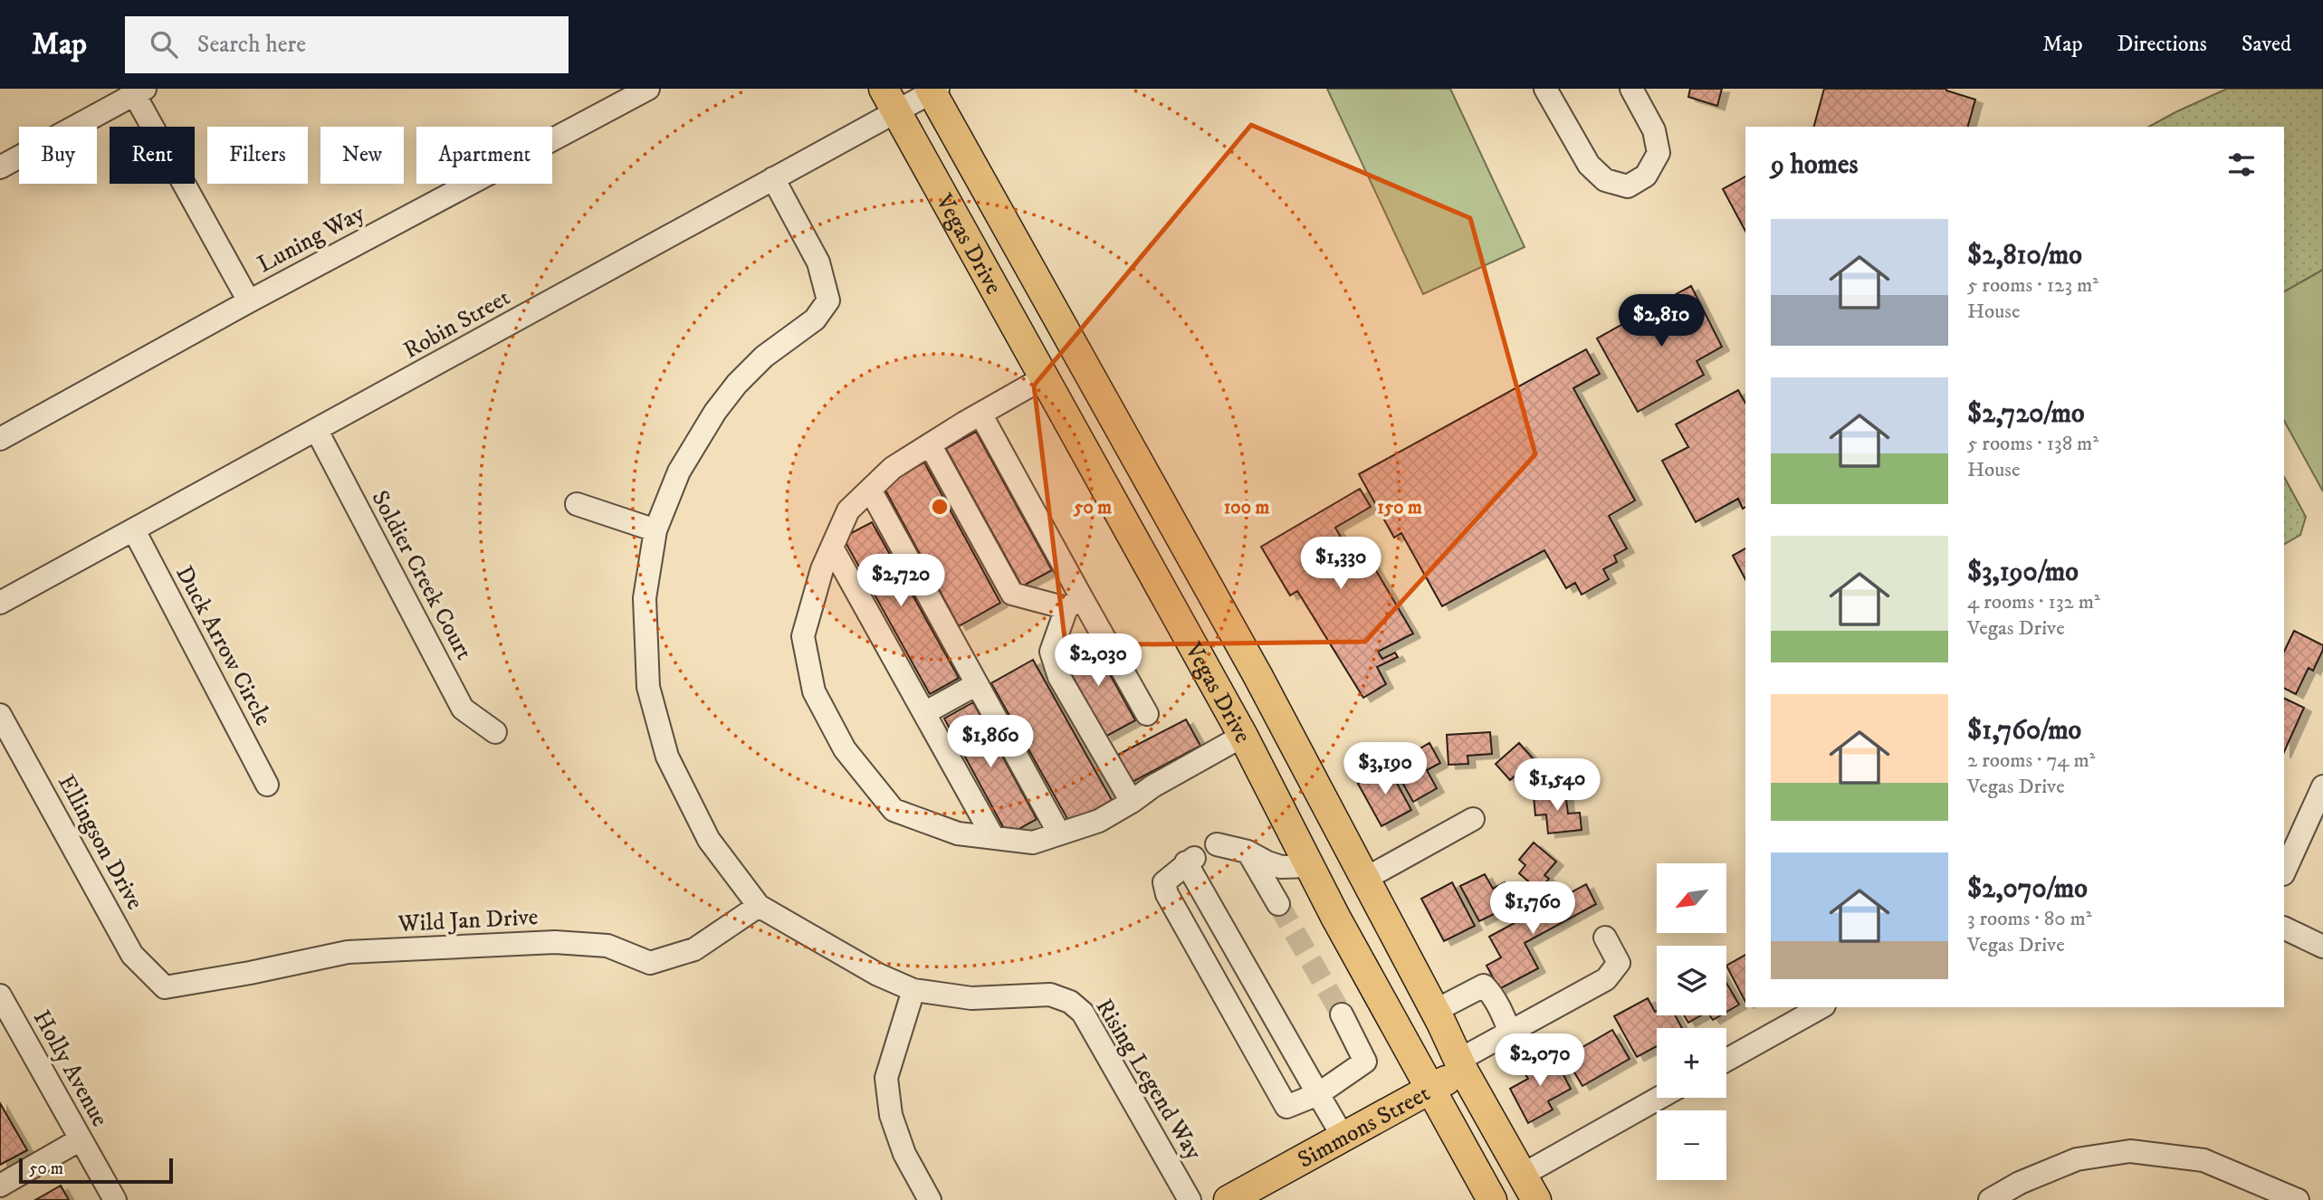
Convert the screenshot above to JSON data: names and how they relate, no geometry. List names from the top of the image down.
{
  "streets": {
    "main road": ["Vegas Drive", "Simmons Street"],
    "street": [
      "Luning Way",
      "Robin Street",
      "Soldier Creek Court",
      "Duck Arrow Circle",
      "Ellingson Drive",
      "Wild Jan Drive",
      "Holly Avenue",
      "Rising Legend Way"
    ]
  },
  "crossings": [
    ["Vegas Drive", "Robin Street"],
    ["Vegas Drive", "Simmons Street"],
    ["Robin Street", "Soldier Creek Court"],
    ["Robin Street", "Duck Arrow Circle"],
    ["Robin Street", "Rising Legend Way"],
    ["Ellingson Drive", "Wild Jan Drive"],
    ["Wild Jan Drive", "Rising Legend Way"]
  ],
  "scale_bar": "50 m",
  "north": "bottom left",
  "page": {
    "header": "Map",
    "search": "Search here",
    "nav": ["Map", "Directions", "Saved"],
    "chip": [
      "Buy",
      "Rent",
      "Filters",
      "New",
      "Apartment"
    ],
    "heading": "9 homes",
    "list": [
      {
        "name": "$2,810/mo",
        "note": "5 rooms · 123 m² · House"
      },
      {
        "name": "$2,720/mo",
        "note": "5 rooms · 138 m² · House"
      },
      {
        "name": "$3,190/mo",
        "note": "4 rooms · 132 m² · Vegas Drive"
      },
      {
        "name": "$1,760/mo",
        "note": "2 rooms · 74 m² · Vegas Drive"
      },
      {
        "name": "$2,070/mo",
        "note": "3 rooms · 80 m² · Vegas Drive"
      }
    ],
    "price": [
      "$2,810",
      "$1,330",
      "$2,720",
      "$2,030",
      "$1,860",
      "$3,190",
      "$1,540",
      "$1,760",
      "$2,070"
    ],
    "map_buttons": ["+", "−"],
    "scale": "50 m"
  },
  "rings": ["50 m", "100 m", "150 m"]
}
